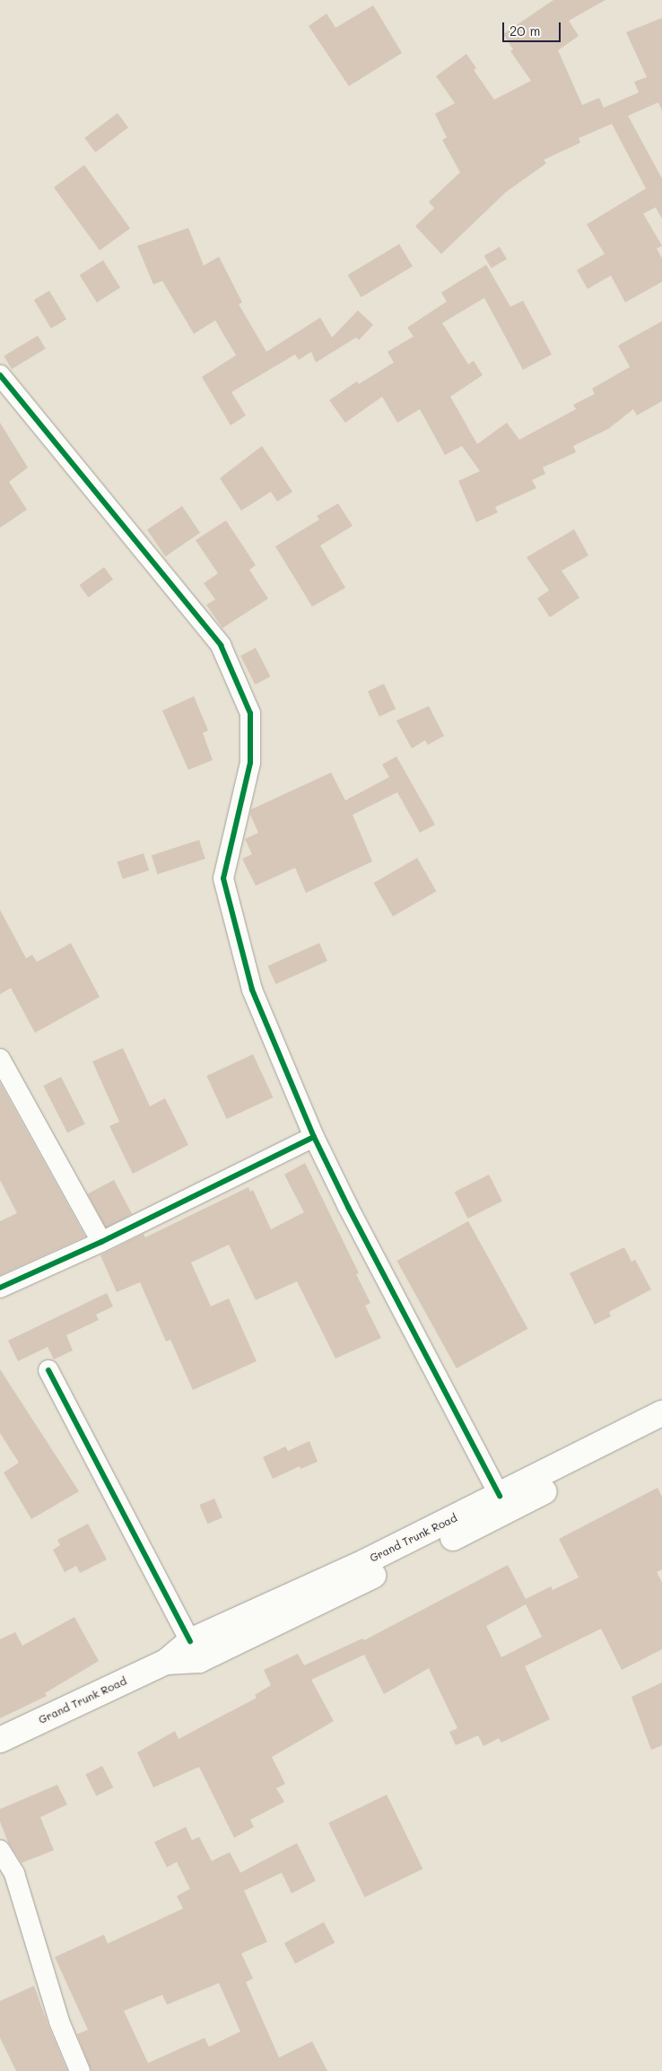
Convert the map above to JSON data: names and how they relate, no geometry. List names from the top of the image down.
{
  "streets": {
    "highway": ["Grand Trunk Road"]
  },
  "scale_bar": "20 m"
}
